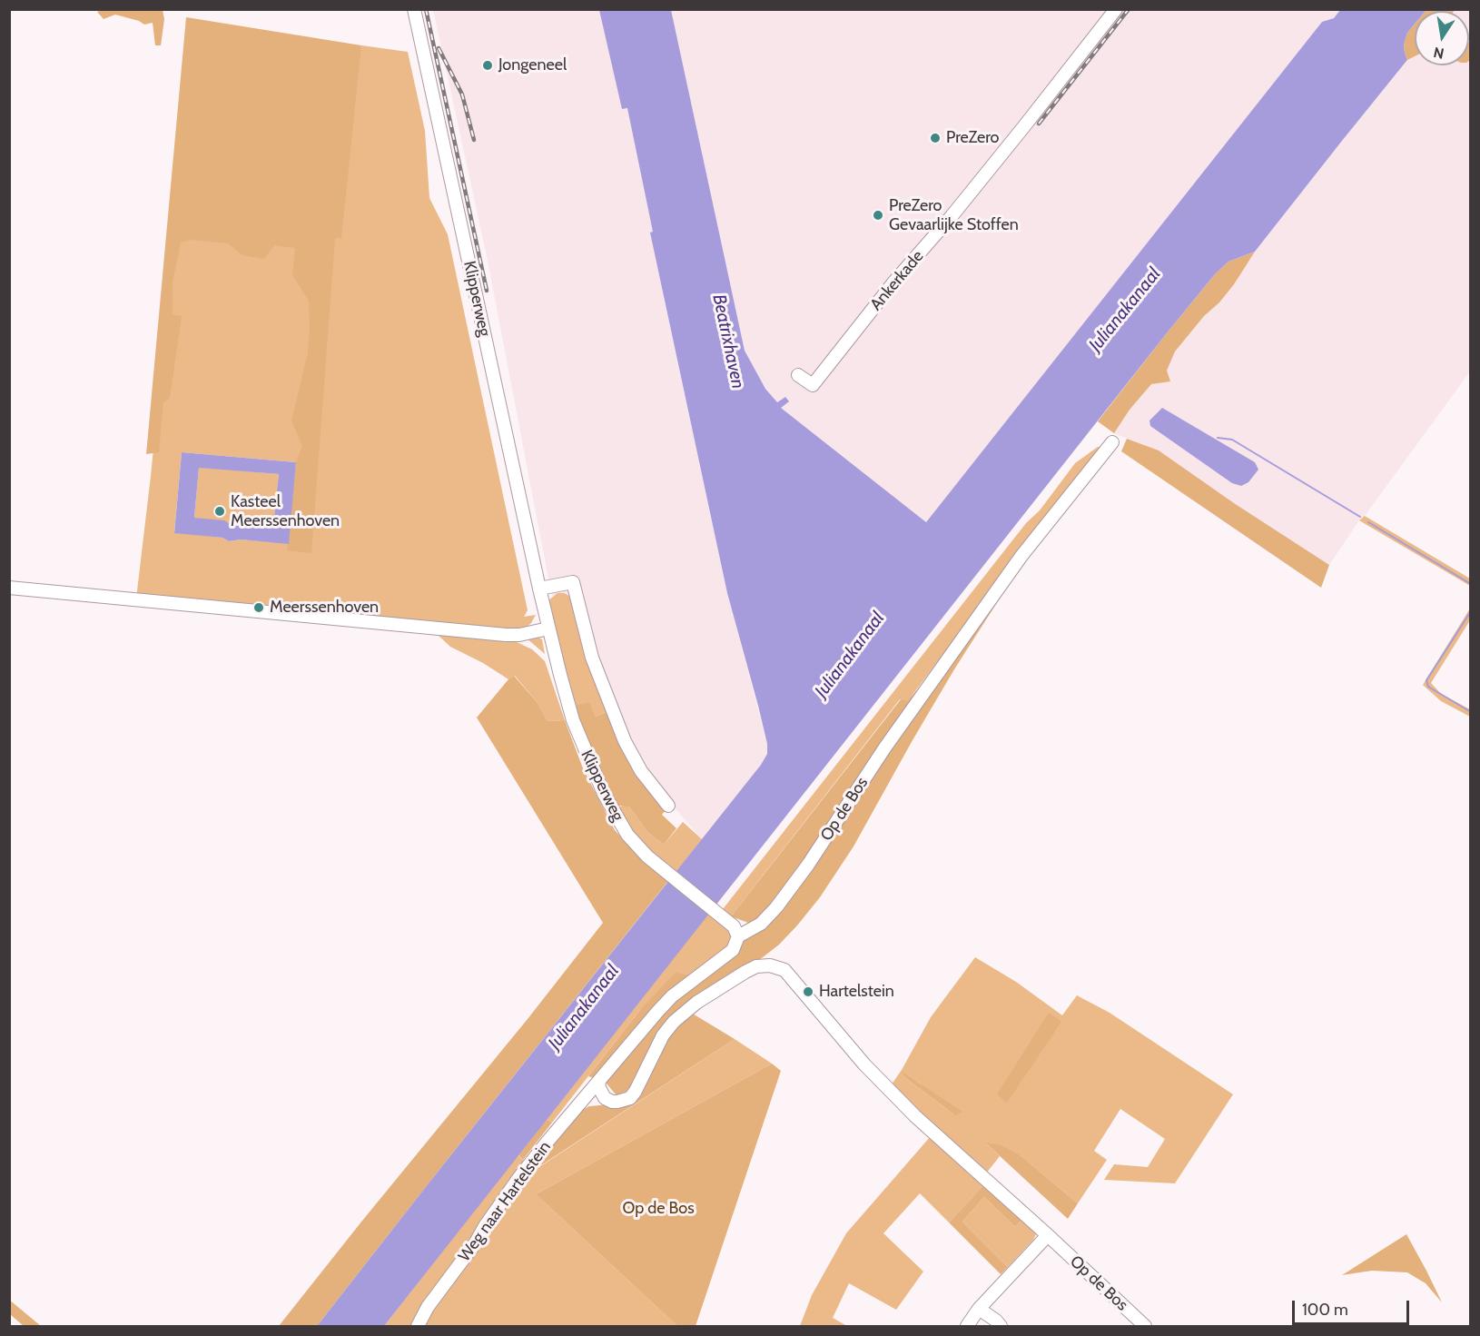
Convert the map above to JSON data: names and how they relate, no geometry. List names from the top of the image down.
{
  "streets": {
    "street": [
      "Ankerkade",
      "Klipperweg",
      "Op de Bos",
      "Weg naar Hartelstein"
    ]
  },
  "crossings": [
    ["Klipperweg", "Op de Bos"],
    ["Op de Bos", "Weg naar Hartelstein"]
  ],
  "water": ["Julianakanaal", "Beatrixhaven"],
  "parks": ["Op de Bos"],
  "places": [
    "Jongeneel",
    "PreZero",
    "PreZero Gevaarlijke Stoffen",
    "Kasteel Meerssenhoven",
    "Meerssenhoven",
    "Hartelstein"
  ],
  "scale_bar": "100 m",
  "north": "bottom"
}
